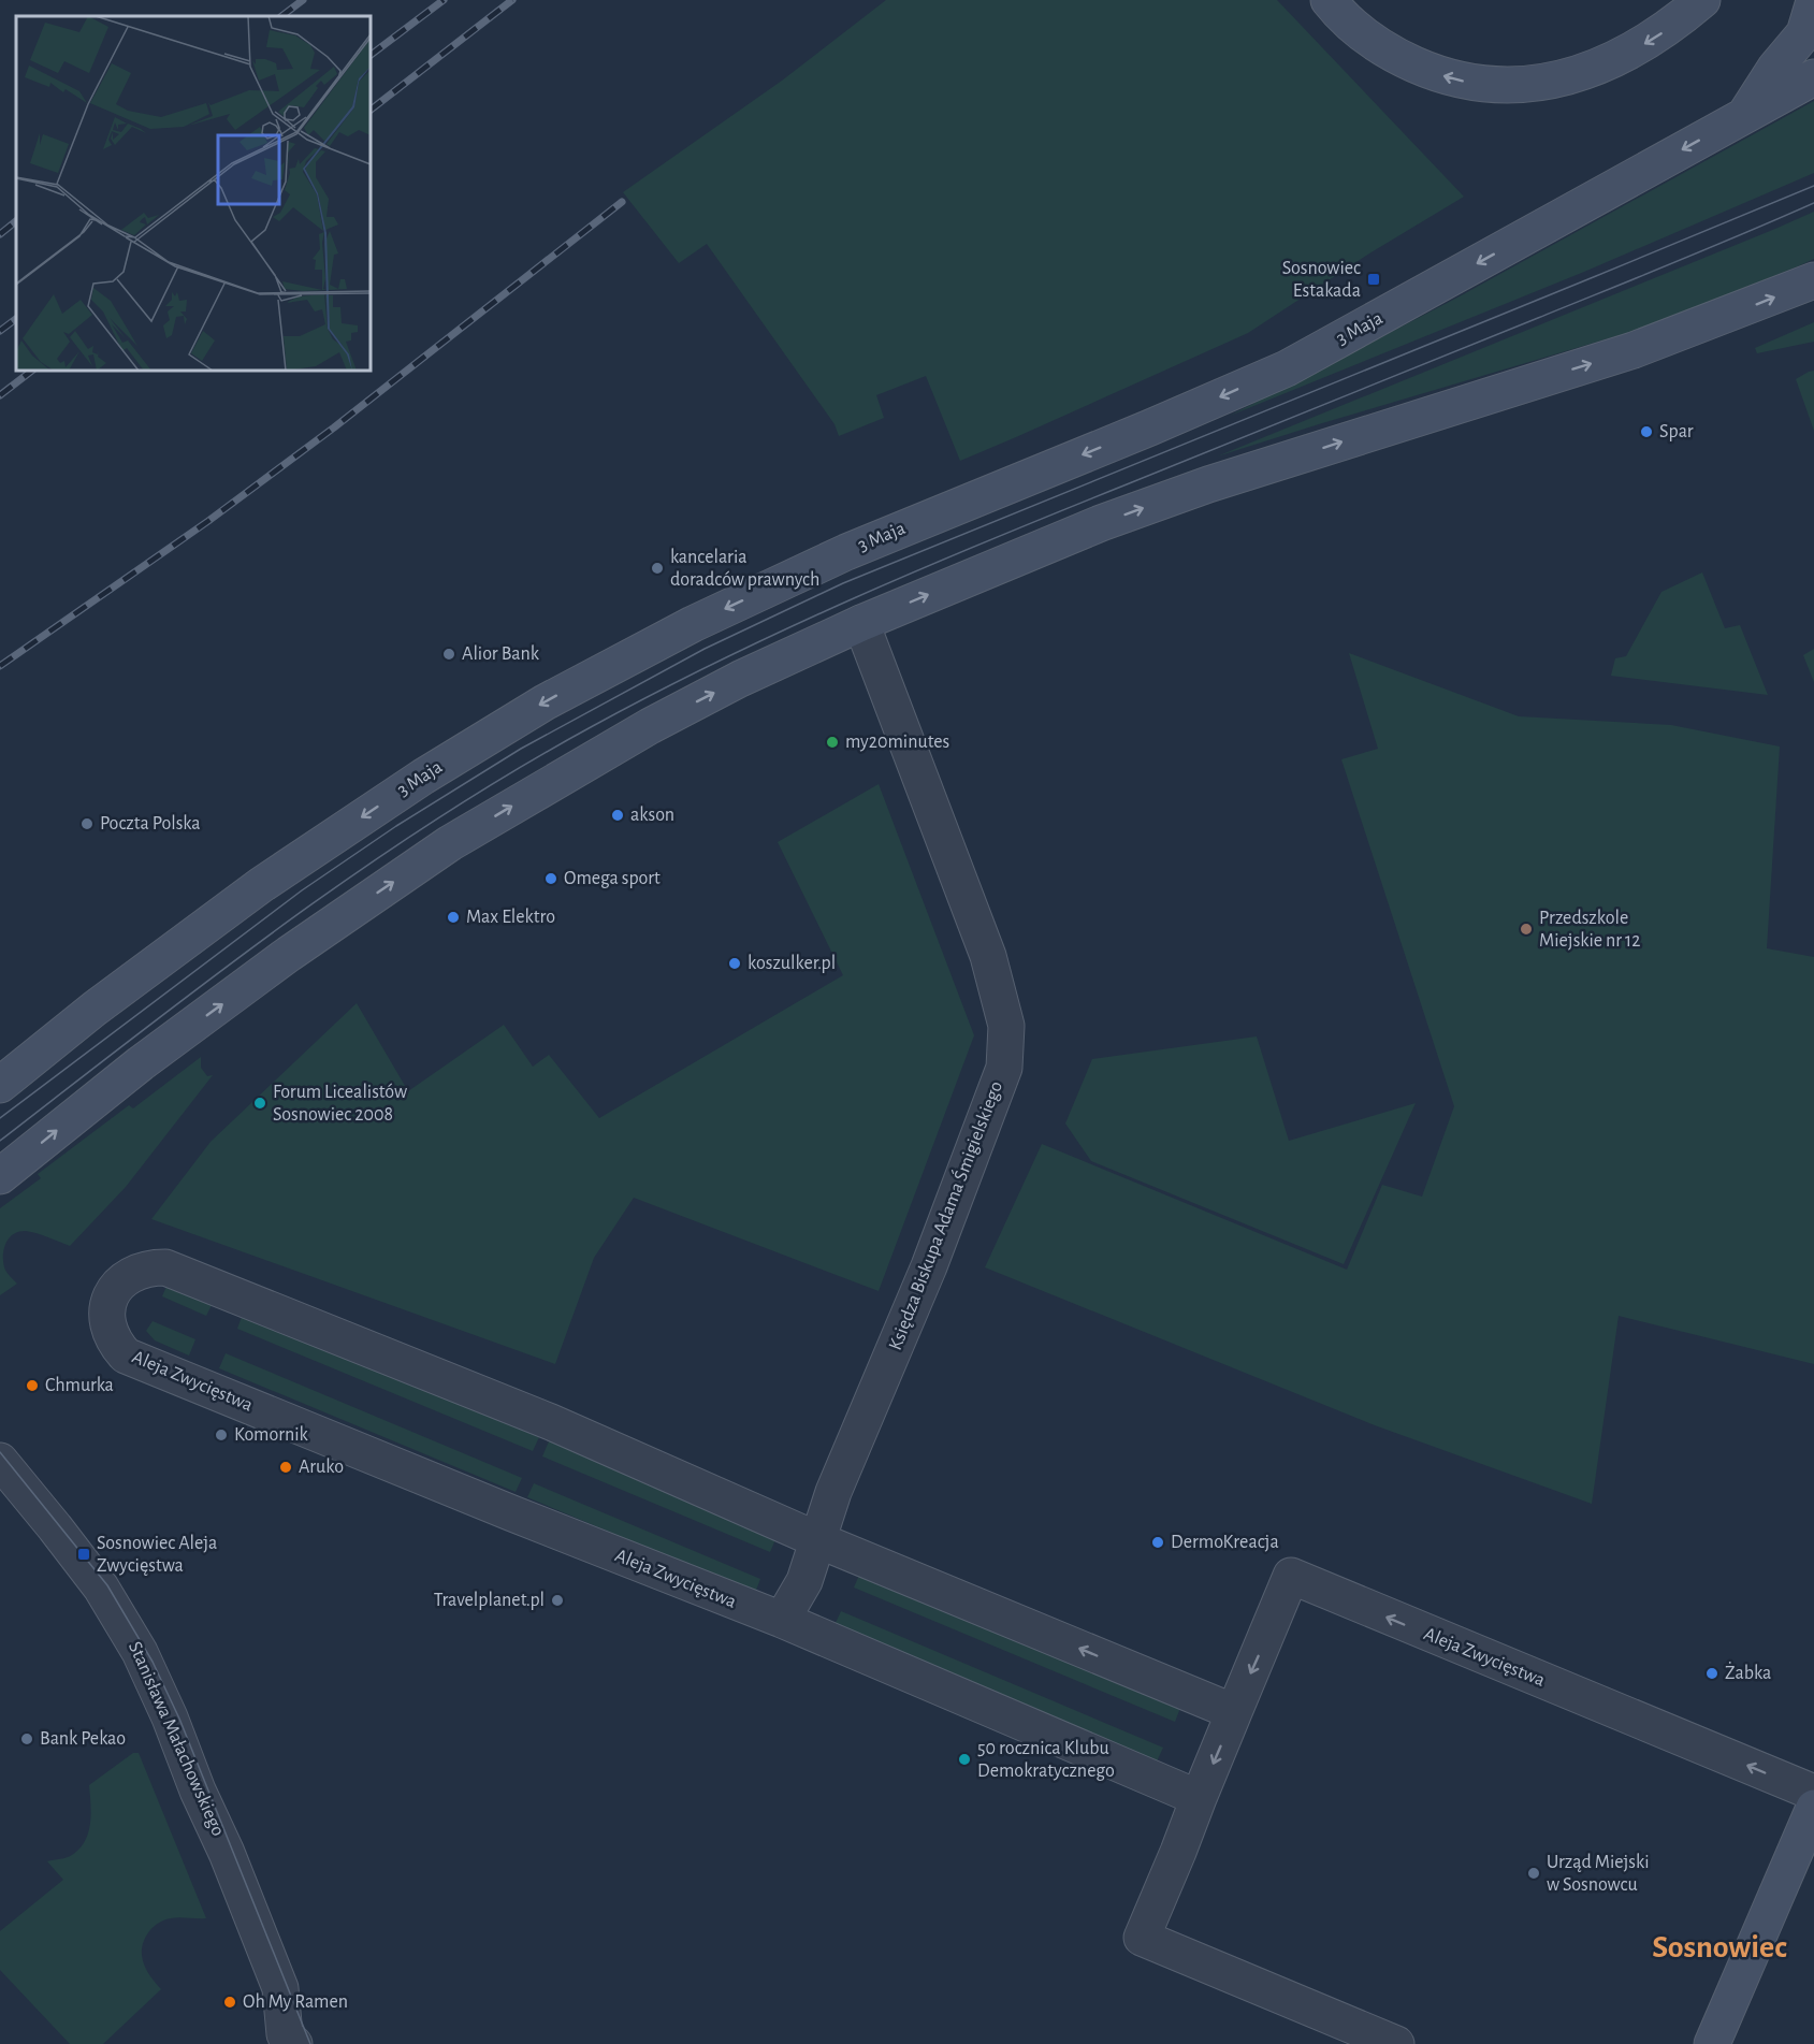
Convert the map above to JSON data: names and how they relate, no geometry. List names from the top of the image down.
{
  "streets": {
    "main road": ["3 Maja"],
    "street": ["Księdza Biskupa Adama Śmigielskiego", "Aleja Zwycięstwa", "Stanisława Małachowskiego"]
  },
  "crossings": [
    ["Księdza Biskupa Adama Śmigielskiego", "Aleja Zwycięstwa"]
  ],
  "districts": ["Sosnowiec"],
  "places": {
    "transit": ["Sosnowiec Estakada", "Sosnowiec Aleja Zwycięstwa"],
    "other": [
      "Spar",
      "kancelaria doradców prawnych",
      "Alior Bank",
      "my20minutes",
      "akson",
      "Poczta Polska",
      "Omega sport",
      "Max Elektro",
      "Przedszkole Miejskie nr 12",
      "koszulker.pl",
      "Forum Licealistów Sosnowiec 2008",
      "Chmurka",
      "Komornik",
      "Aruko",
      "DermoKreacja",
      "Travelplanet.pl",
      "Żabka",
      "Bank Pekao",
      "50 rocznica Klubu Demokratycznego",
      "Urząd Miejski w Sosnowcu",
      "Oh My Ramen"
    ]
  }
}
